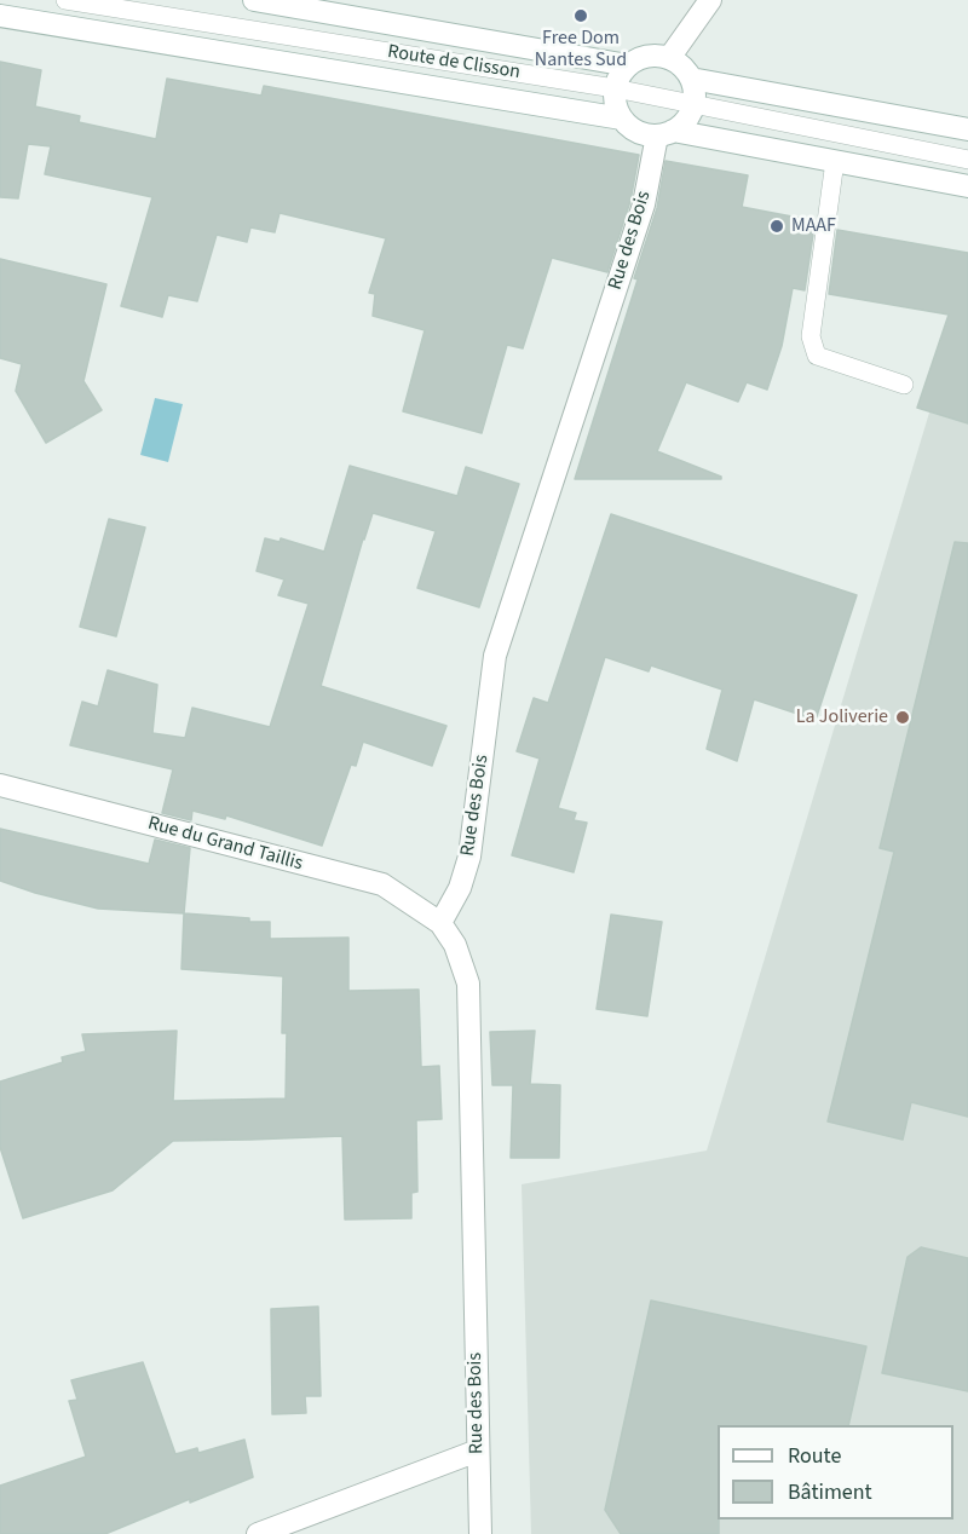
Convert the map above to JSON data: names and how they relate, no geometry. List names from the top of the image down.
{
  "streets": {
    "street": ["Route de Clisson", "Rue des Bois", "Rue du Grand Taillis"]
  },
  "crossings": [
    ["Route de Clisson", "Rue des Bois"],
    ["Rue des Bois", "Rue du Grand Taillis"]
  ],
  "places": ["Free Dom Nantes Sud", "MAAF", "La Joliverie"],
  "legend": ["Route", "Bâtiment"]
}
